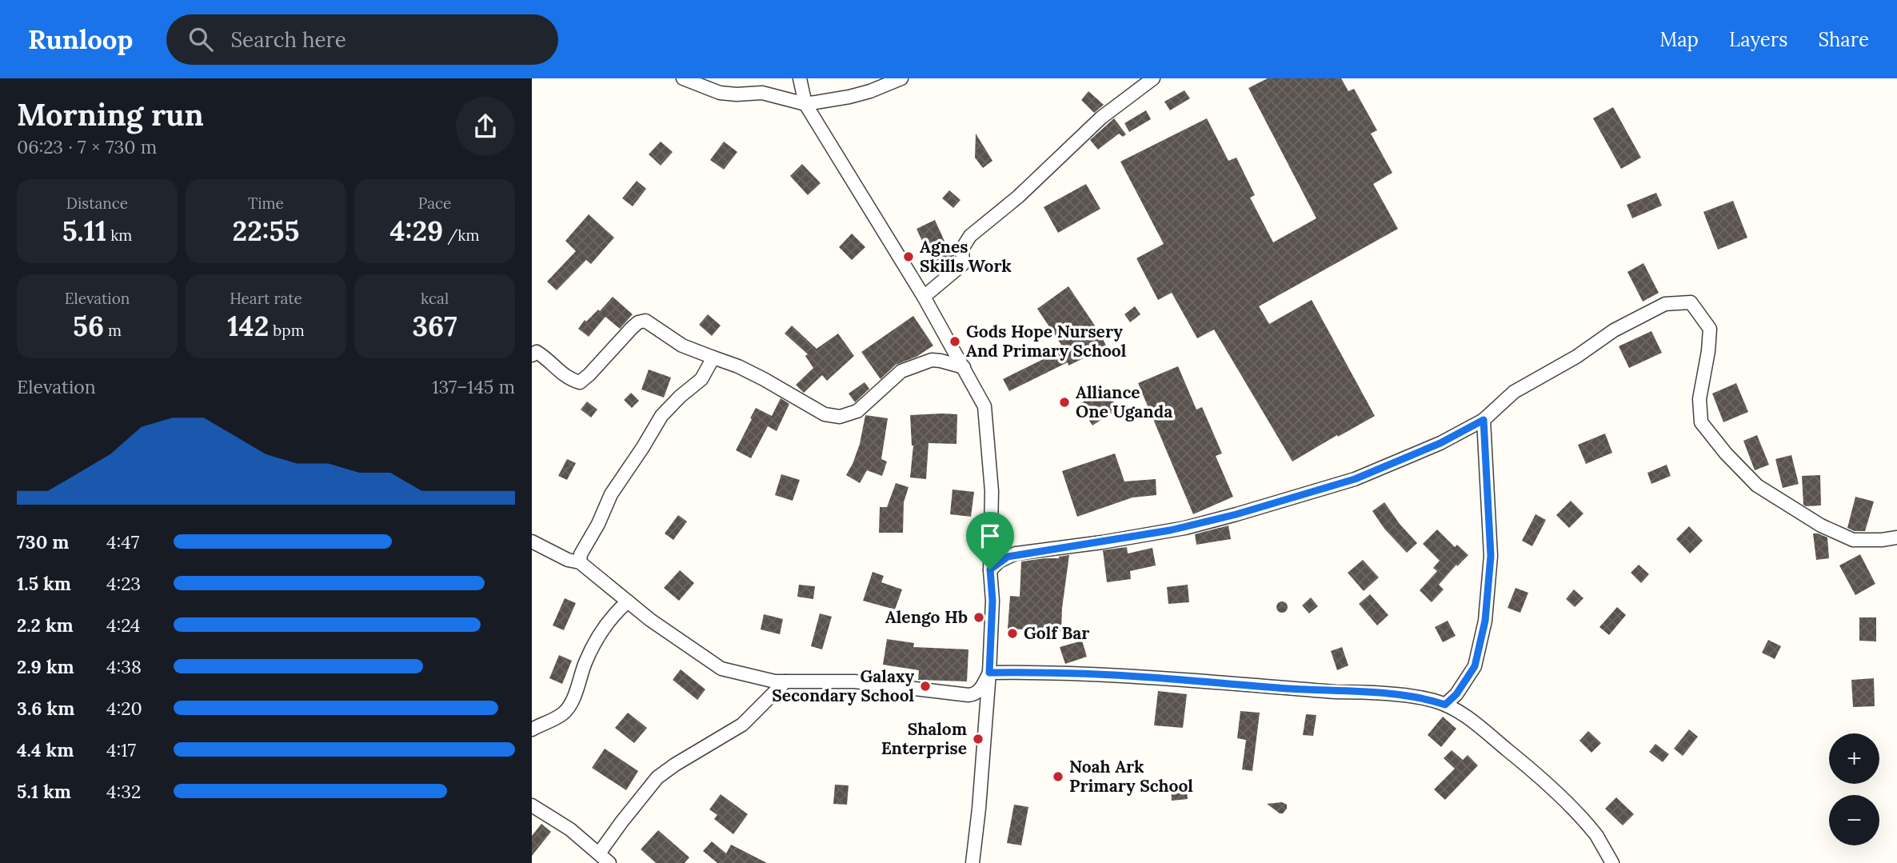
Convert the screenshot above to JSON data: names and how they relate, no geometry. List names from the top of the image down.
{
  "places": [
    "Agnes Skills Work",
    "Gods Hope Nursery And Primary School",
    "Alliance One Uganda",
    "Alengo Hb",
    "Golf Bar",
    "Galaxy Secondary School",
    "Shalom Enterprise",
    "Noah Ark Primary School"
  ],
  "page": {
    "header": "Runloop",
    "search": "Search here",
    "nav": ["Map", "Layers", "Share"],
    "heading": ["Morning run", "06:23 · 7 × 730 m"],
    "stats": [
      ["Distance", "5.11 km"],
      ["Time", "22:55"],
      ["Pace", "4:29 /km"],
      ["Elevation", "56 m"],
      ["Heart rate", "142 bpm"],
      ["kcal", "367"]
    ],
    "chart": ["Elevation", "137–145 m"],
    "list": [
      {
        "name": "730 m",
        "note": "4:47"
      },
      {
        "name": "1.5 km",
        "note": "4:23"
      },
      {
        "name": "2.2 km",
        "note": "4:24"
      },
      {
        "name": "2.9 km",
        "note": "4:38"
      },
      {
        "name": "3.6 km",
        "note": "4:20"
      },
      {
        "name": "4.4 km",
        "note": "4:17"
      },
      {
        "name": "5.1 km",
        "note": "4:32"
      }
    ],
    "map_buttons": ["+", "−"]
  }
}
